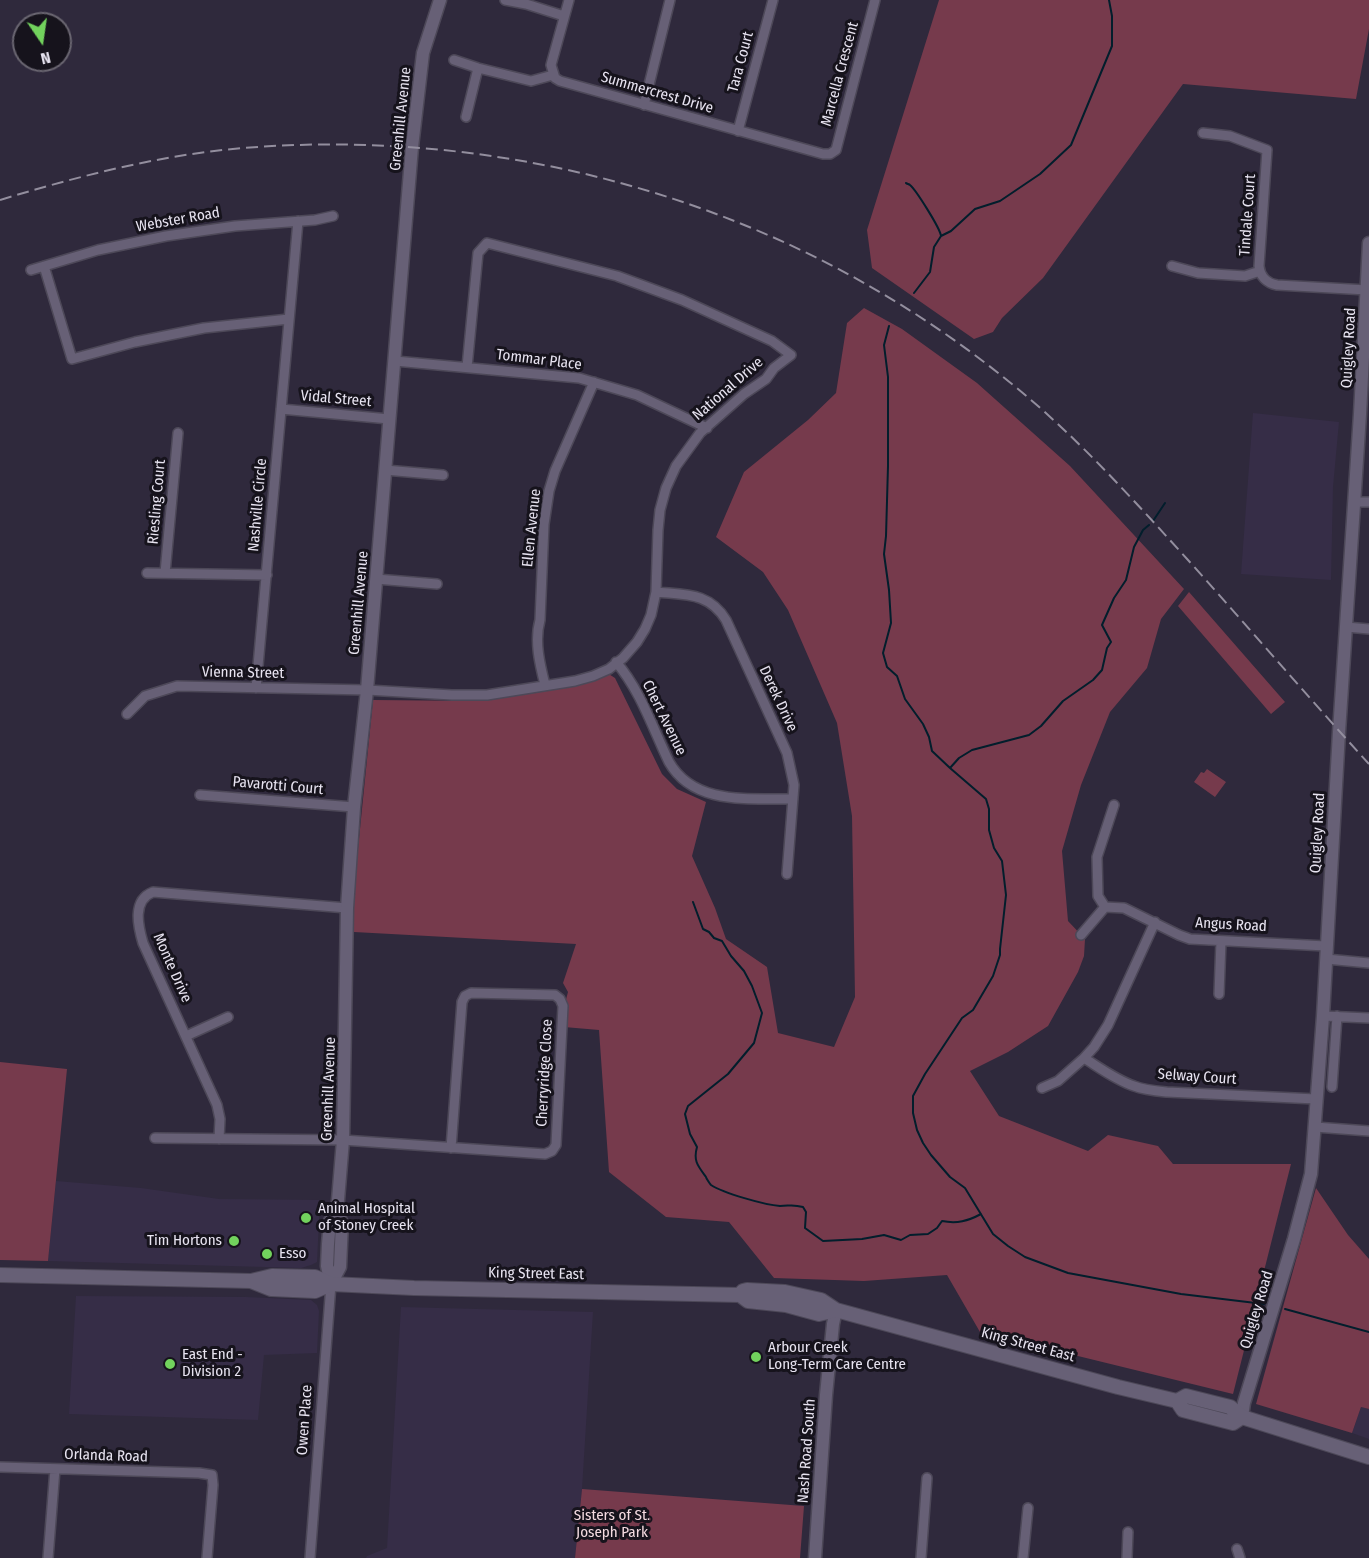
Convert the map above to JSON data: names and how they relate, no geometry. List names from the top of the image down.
{
  "streets": {
    "main road": ["King Street East"],
    "street": [
      "Tara Court",
      "Marcella Crescent",
      "Summercrest Drive",
      "Greenhill Avenue",
      "Tindale Court",
      "Webster Road",
      "Quigley Road",
      "Tommar Place",
      "National Drive",
      "Vidal Street",
      "Riesling Court",
      "Nashville Circle",
      "Ellen Avenue",
      "Vienna Street",
      "Derek Drive",
      "Chert Avenue",
      "Pavarotti Court",
      "Angus Road",
      "Monte Drive",
      "Cherryridge Close",
      "Selway Court",
      "Owen Place",
      "Nash Road South",
      "Orlanda Road"
    ]
  },
  "crossings": [
    ["Tara Court", "Summercrest Drive"],
    ["Marcella Crescent", "Summercrest Drive"],
    ["Greenhill Avenue", "Tommar Place"],
    ["Greenhill Avenue", "National Drive"],
    ["Greenhill Avenue", "Vidal Street"],
    ["Greenhill Avenue", "Vienna Street"],
    ["Greenhill Avenue", "Pavarotti Court"],
    ["Greenhill Avenue", "Monte Drive"],
    ["Greenhill Avenue", "Cherryridge Close"],
    ["Greenhill Avenue", "King Street East"],
    ["Greenhill Avenue", "Owen Place"],
    ["Tindale Court", "Quigley Road"],
    ["Webster Road", "Nashville Circle"],
    ["Quigley Road", "Angus Road"],
    ["Quigley Road", "Selway Court"],
    ["Quigley Road", "King Street East"],
    ["Tommar Place", "National Drive"],
    ["Tommar Place", "Ellen Avenue"],
    ["National Drive", "Ellen Avenue"],
    ["National Drive", "Vienna Street"],
    ["National Drive", "Derek Drive"],
    ["National Drive", "Chert Avenue"],
    ["Vidal Street", "Nashville Circle"],
    ["Nashville Circle", "Vienna Street"],
    ["Derek Drive", "Chert Avenue"],
    ["King Street East", "Owen Place"],
    ["King Street East", "Nash Road South"]
  ],
  "parks": ["Sisters of St. Joseph Park"],
  "places": [
    "Animal Hospital of Stoney Creek",
    "Tim Hortons",
    "Esso",
    "Arbour Creek Long-Term Care Centre",
    "East End - Division 2"
  ],
  "north": "bottom"
}
